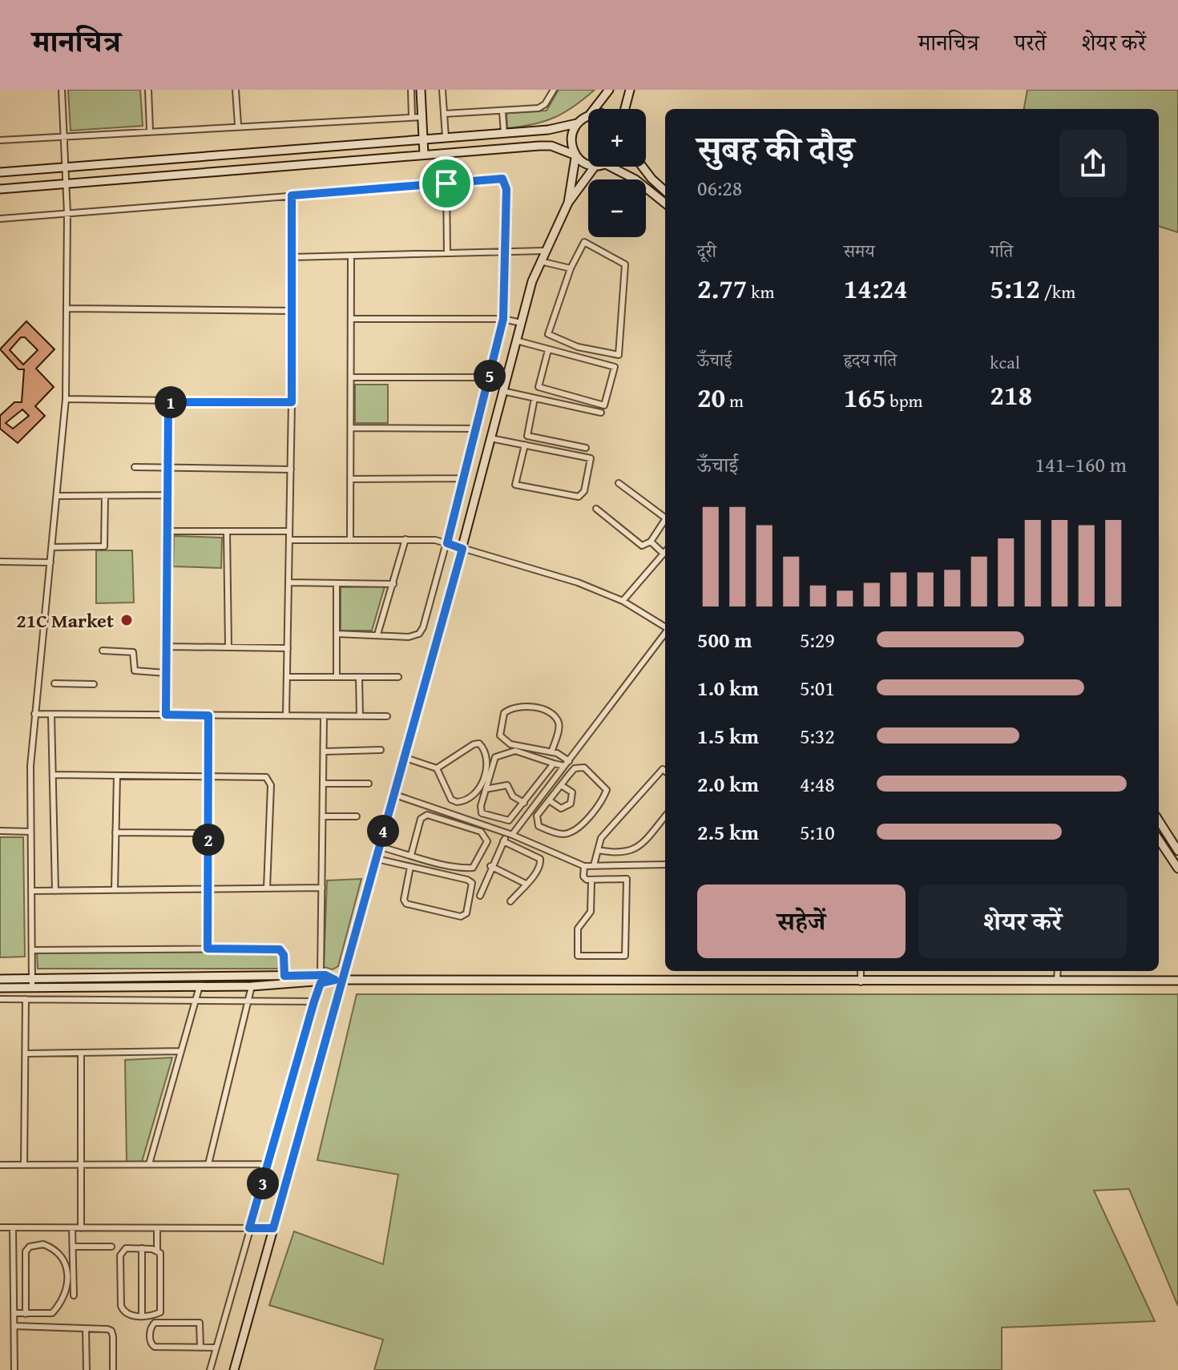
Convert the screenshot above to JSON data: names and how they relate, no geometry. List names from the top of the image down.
{
  "places": ["21C Market"],
  "page": {
    "header": "मानचित्र",
    "nav": ["मानचित्र", "परतें", "शेयर करें"],
    "map_buttons": ["+", "−"],
    "heading": ["सुबह की दौड़", "06:28"],
    "stats": [
      ["दूरी", "2.77 km"],
      ["समय", "14:24"],
      ["गति", "5:12 /km"],
      ["ऊँचाई", "20 m"],
      ["हृदय गति", "165 bpm"],
      ["kcal", "218"]
    ],
    "pins": [
      "5",
      "1",
      "4",
      "2",
      "3"
    ],
    "chart": ["ऊँचाई", "141–160 m"],
    "list": [
      {
        "name": "500 m",
        "note": "5:29"
      },
      {
        "name": "1.0 km",
        "note": "5:01"
      },
      {
        "name": "1.5 km",
        "note": "5:32"
      },
      {
        "name": "2.0 km",
        "note": "4:48"
      },
      {
        "name": "2.5 km",
        "note": "5:10"
      }
    ],
    "buttons": ["सहेजें", "शेयर करें"]
  }
}
